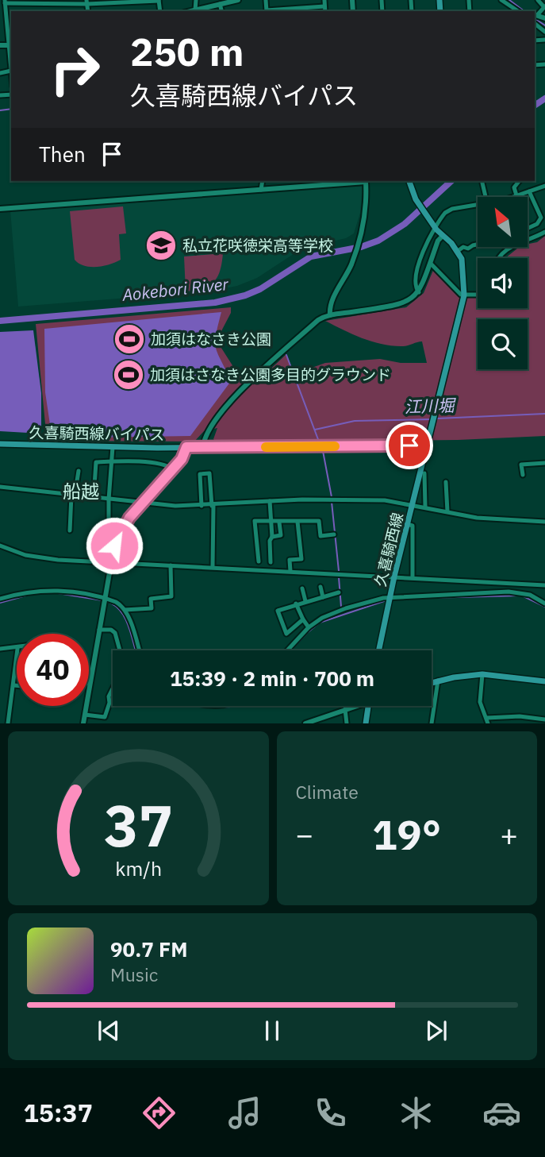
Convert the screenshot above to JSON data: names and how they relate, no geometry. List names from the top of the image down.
{
  "streets": {
    "main road": ["久喜騎西線バイパス", "久喜騎西線"]
  },
  "crossings": [
    ["久喜騎西線バイパス", "久喜騎西線"]
  ],
  "districts": ["船越"],
  "water": ["Aokebori River", "江川堀"],
  "places": {
    "school or university": ["私立花咲徳栄高等学校"],
    "sports": ["加須はなさき公園", "加須はさなき公園多目的グラウンド"]
  },
  "north": "top left",
  "page": {
    "turn": ["250 m", "久喜騎西線バイパス"],
    "then": "Then",
    "limit": "40",
    "trip": "15:39 · 2 min · 700 m",
    "tile": "Climate",
    "heat": ["−", "19°", "+"],
    "song": ["90.7 FM", "Music"],
    "tabs": "15:37",
    "gauge": ["37", "km/h"]
  }
}
